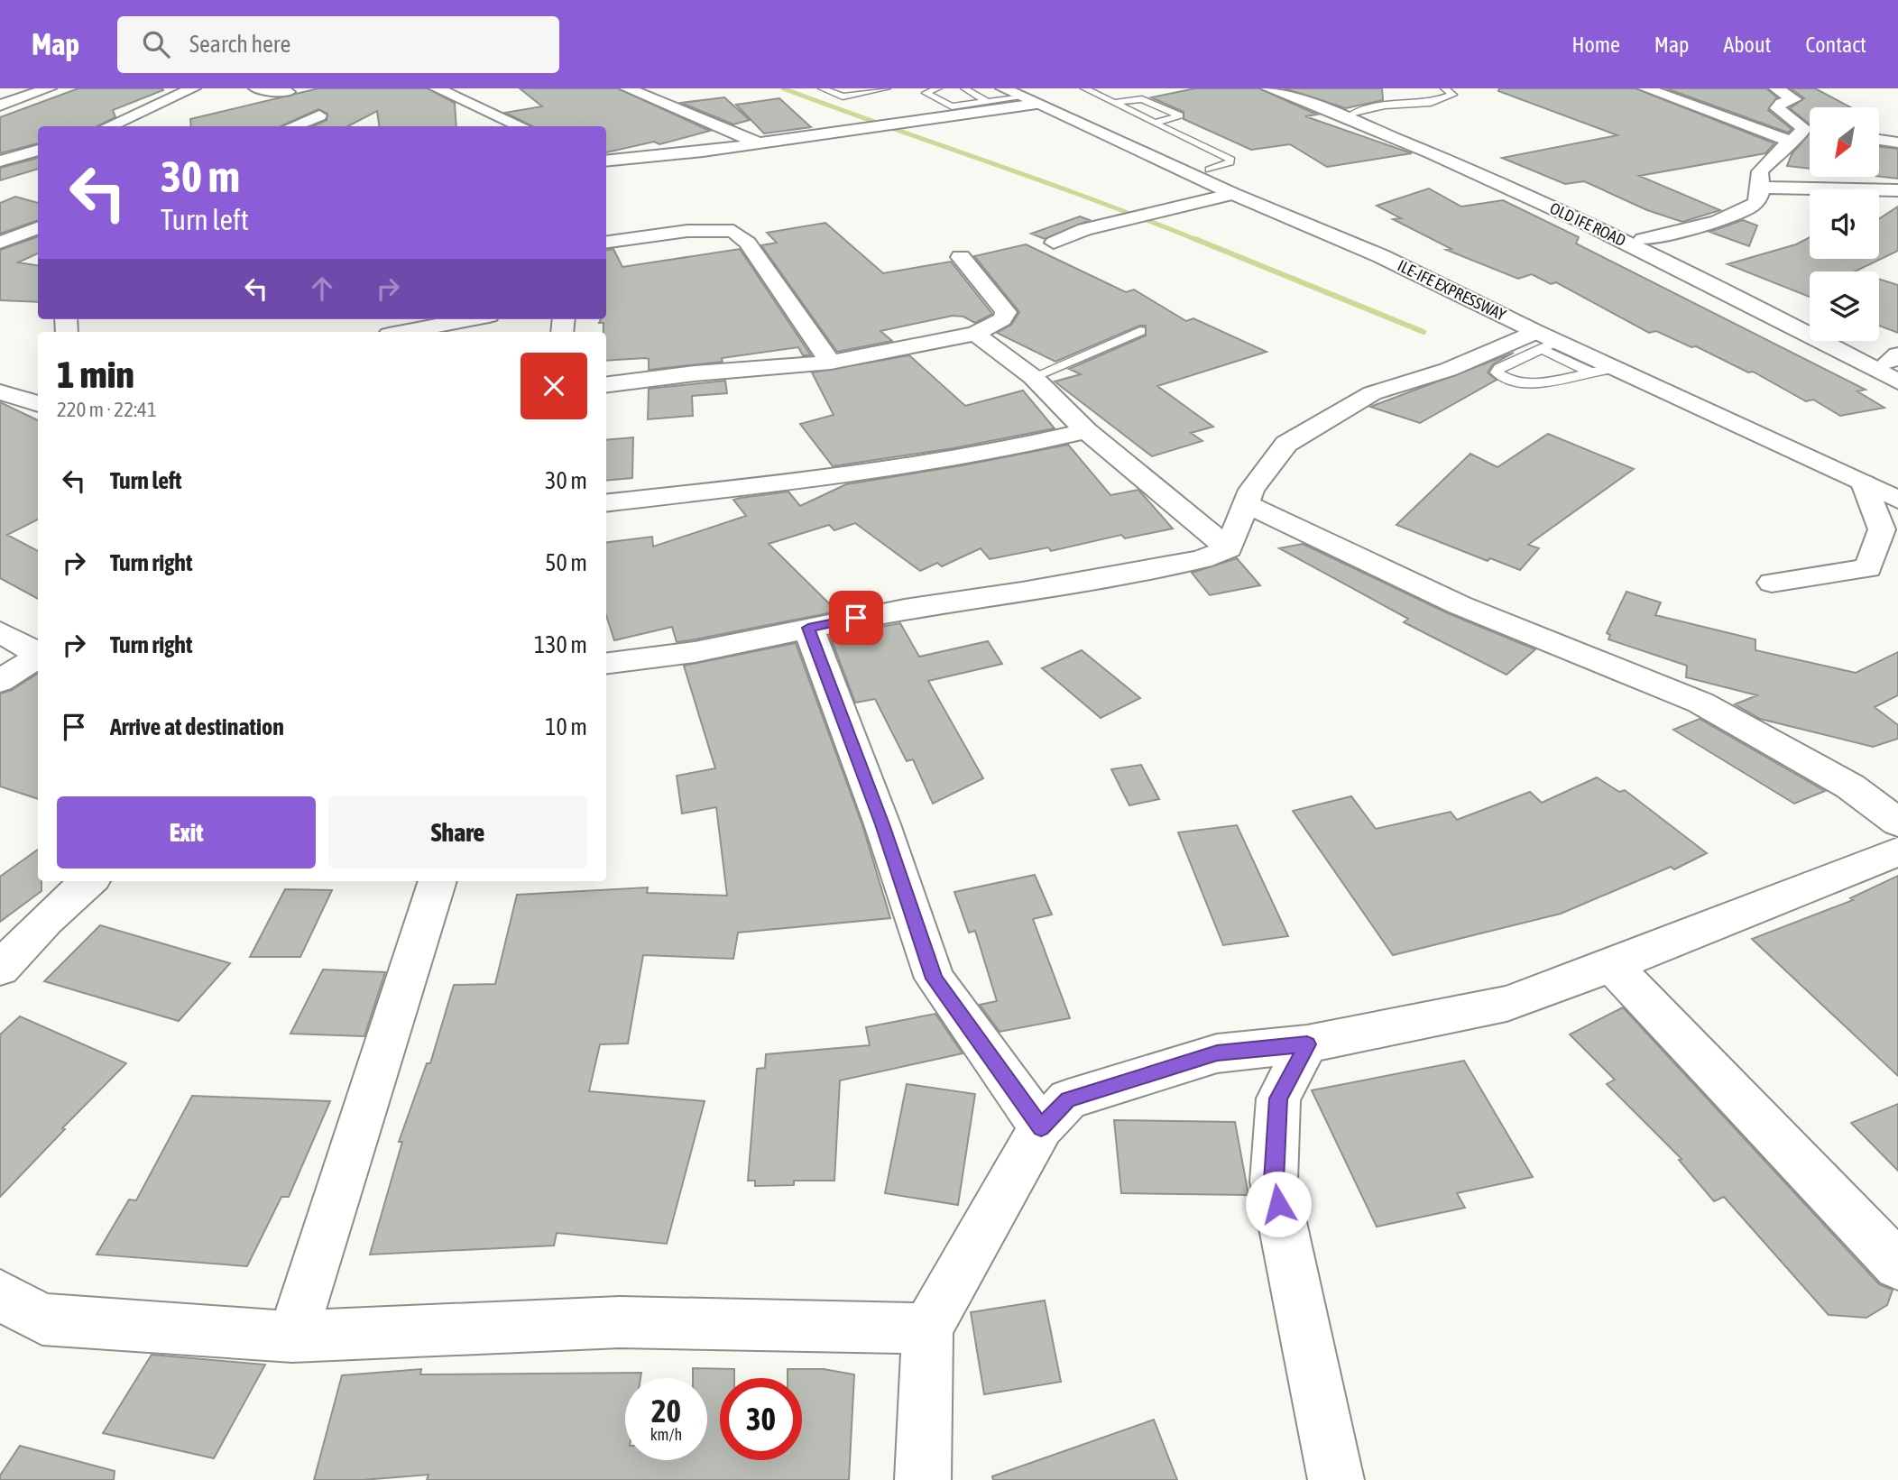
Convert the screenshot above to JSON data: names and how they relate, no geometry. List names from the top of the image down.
{
  "streets": {
    "main road": ["OLD IFE ROAD", "ILE-IFE EXPRESSWAY"]
  },
  "north": "bottom left",
  "page": {
    "header": "Map",
    "search": "Search here",
    "nav": [
      "Home",
      "Map",
      "About",
      "Contact"
    ],
    "turn": ["30 m", "Turn left"],
    "heading": ["1 min", "220 m · 22:41"],
    "list": [
      {
        "name": "Turn left",
        "value": "30 m"
      },
      {
        "name": "Turn right",
        "value": "50 m"
      },
      {
        "name": "Turn right",
        "value": "130 m"
      },
      {
        "name": "Arrive at destination",
        "value": "10 m"
      }
    ],
    "buttons": ["Exit", "Share"],
    "speed": "20 km/h",
    "limit": "30"
  }
}
